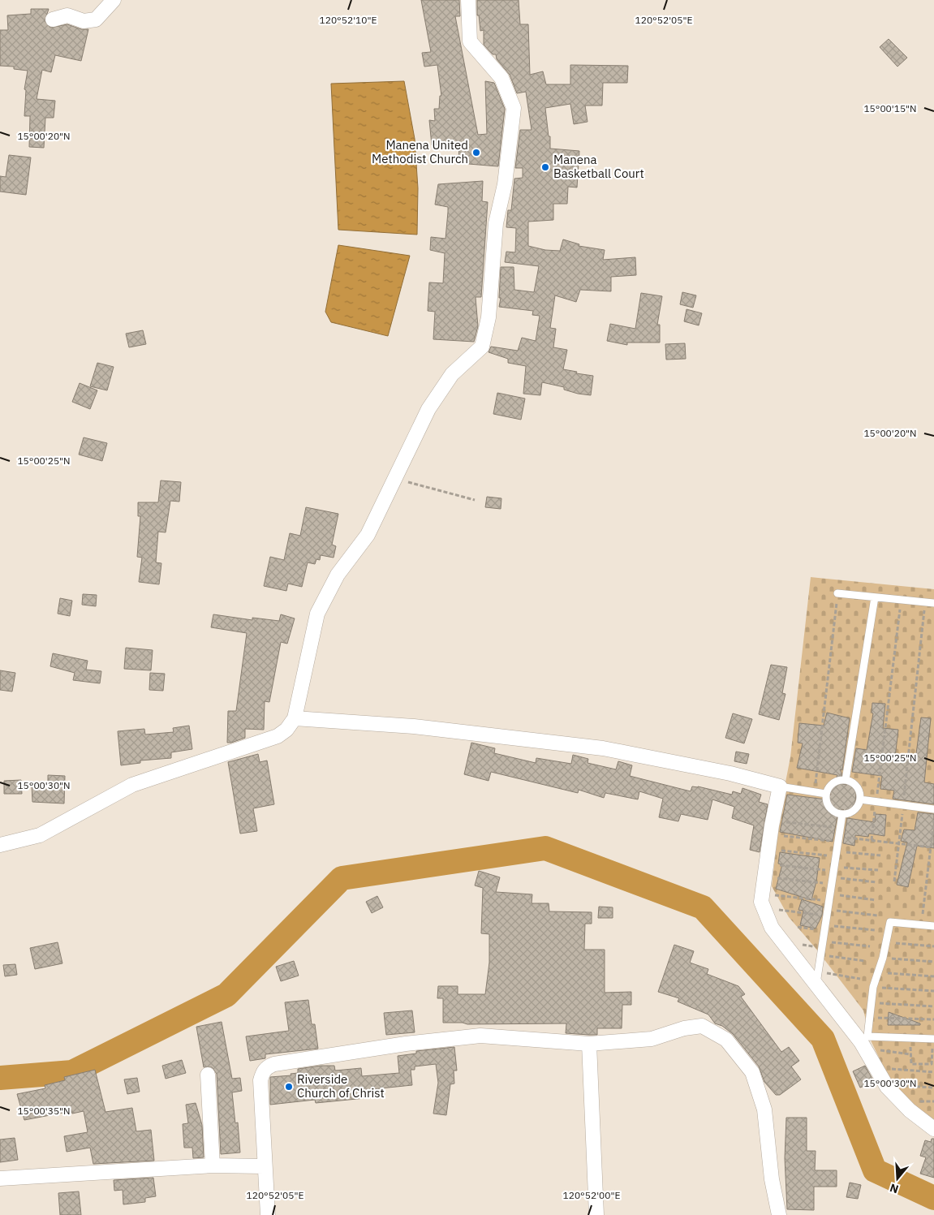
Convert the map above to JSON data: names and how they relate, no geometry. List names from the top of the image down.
{
  "places": ["Manena United Methodist Church", "Manena Basketball Court", "Riverside Church of Christ"],
  "north": "bottom",
  "coordinates": [
    "120°52'10\"E",
    "120°52'05\"E",
    "15°00'15\"N",
    "15°00'20\"N",
    "15°00'25\"N",
    "15°00'30\"N",
    "15°00'35\"N",
    "120°52'00\"E"
  ]
}
